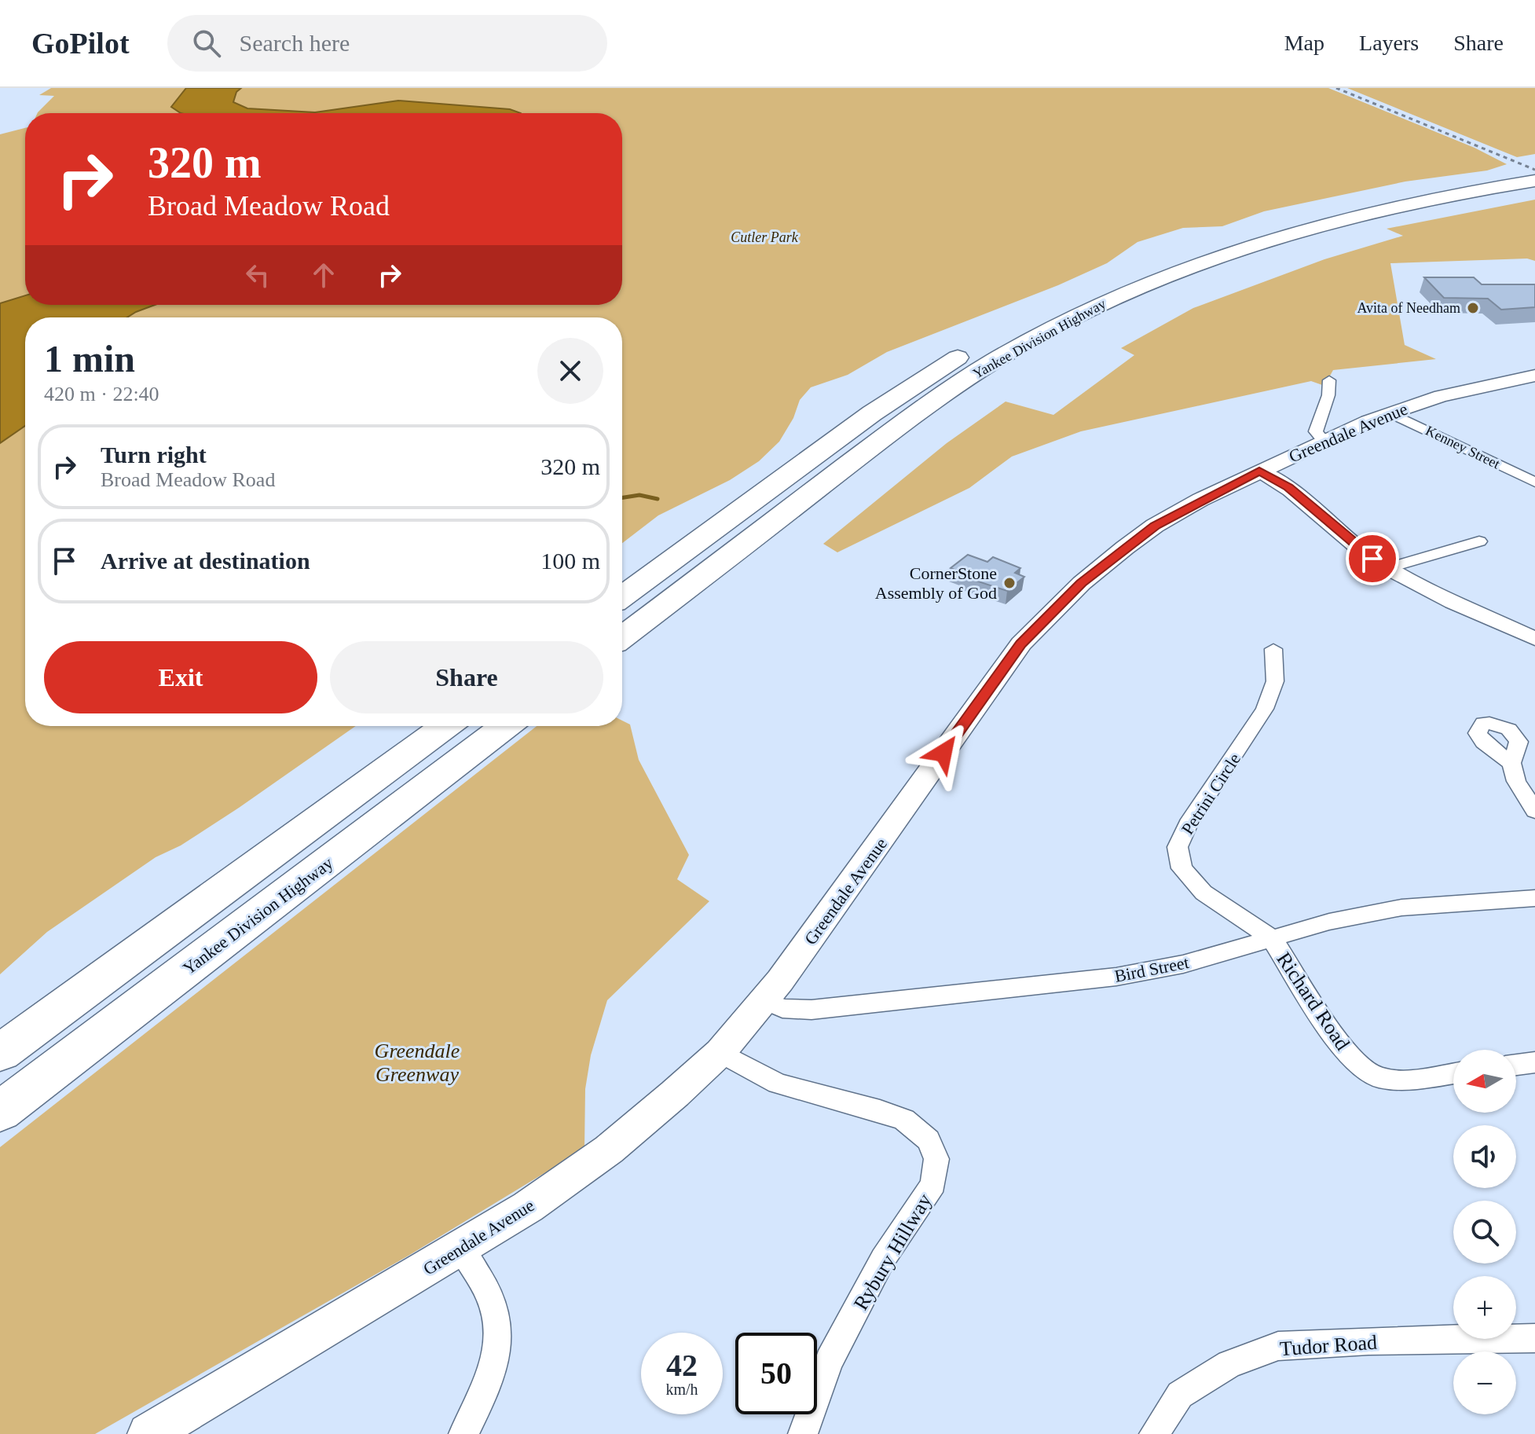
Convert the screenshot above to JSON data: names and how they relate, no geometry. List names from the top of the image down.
{
  "streets": {
    "highway": ["Yankee Division Highway"],
    "main road": ["Greendale Avenue"],
    "street": [
      "Kenney Street",
      "Petrini Circle",
      "Bird Street",
      "Richard Road",
      "Rybury Hillway",
      "Tudor Road"
    ]
  },
  "crossings": [
    ["Greendale Avenue", "Kenney Street"],
    ["Greendale Avenue", "Bird Street"],
    ["Greendale Avenue", "Rybury Hillway"],
    ["Petrini Circle", "Bird Street"],
    ["Petrini Circle", "Richard Road"],
    ["Bird Street", "Richard Road"]
  ],
  "parks": ["Cutler Park", "Greendale Greenway"],
  "places": ["Avita of Needham", "CornerStone Assembly of God"],
  "north": "left",
  "page": {
    "header": "GoPilot",
    "search": "Search here",
    "nav": ["Map", "Layers", "Share"],
    "turn": ["320 m", "Broad Meadow Road"],
    "heading": ["1 min", "420 m · 22:40"],
    "list": [
      {
        "name": "Turn right",
        "note": "Broad Meadow Road",
        "value": "320 m"
      },
      {
        "name": "Arrive at destination",
        "value": "100 m"
      }
    ],
    "buttons": ["Exit", "Share"],
    "map_buttons": ["+", "−"],
    "speed": "42 km/h",
    "limit": "50"
  }
}
